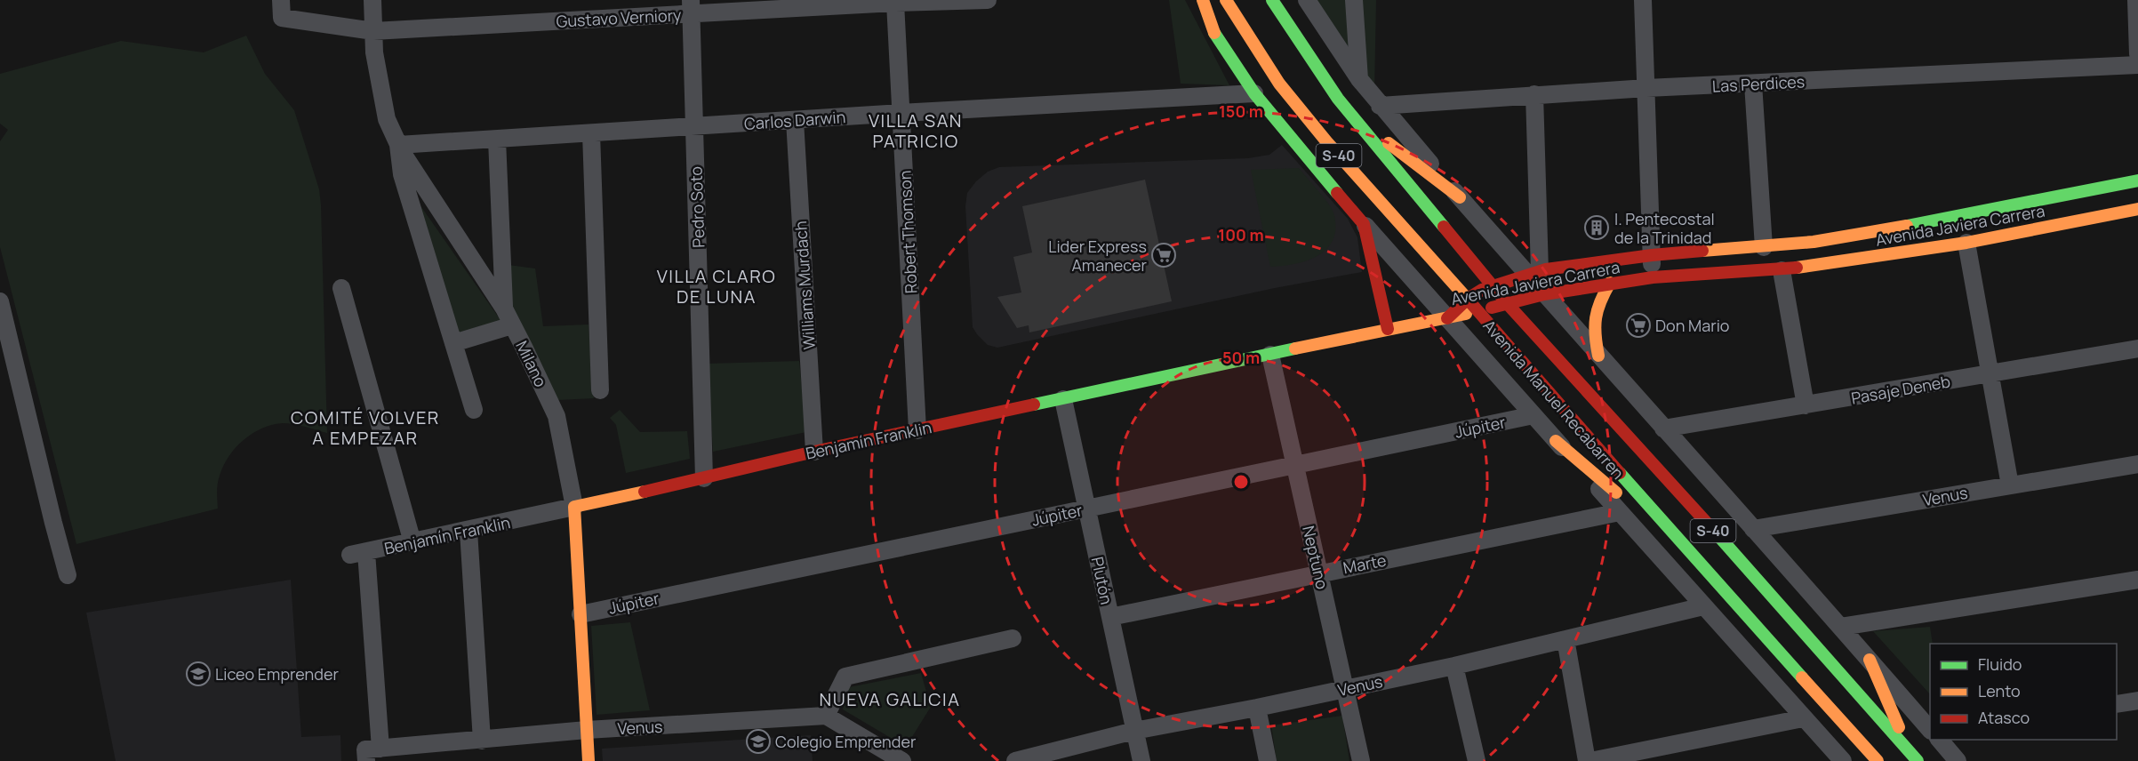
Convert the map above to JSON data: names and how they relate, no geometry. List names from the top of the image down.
{
  "streets": {
    "main road": [
      "S-40",
      "Avenida Javiera Carrera",
      "Milano",
      "Avenida Manuel Recabarren",
      "Benjamín Franklin"
    ],
    "street": [
      "Gustavo Verniory",
      "Las Perdices",
      "Carlos Darwin",
      "Pedro Soto",
      "Robert Thomson",
      "Williams Murdach",
      "Pasaje Deneb",
      "Júpiter",
      "Venus",
      "Neptuno",
      "Marte",
      "Plutón"
    ]
  },
  "crossings": [
    ["Gustavo Verniory", "Pedro Soto"],
    ["Gustavo Verniory", "Robert Thomson"],
    ["Gustavo Verniory", "Milano"],
    ["Carlos Darwin", "Pedro Soto"],
    ["Carlos Darwin", "Robert Thomson"],
    ["Carlos Darwin", "Williams Murdach"],
    ["Carlos Darwin", "Milano"],
    ["Carlos Darwin", "Avenida Manuel Recabarren"],
    ["Pedro Soto", "Benjamín Franklin"],
    ["Avenida Javiera Carrera", "Avenida Manuel Recabarren"],
    ["Avenida Javiera Carrera", "Benjamín Franklin"],
    ["Robert Thomson", "Benjamín Franklin"],
    ["Williams Murdach", "Benjamín Franklin"],
    ["Milano", "Júpiter"],
    ["Milano", "Benjamín Franklin"],
    ["Milano", "Venus"],
    ["Avenida Manuel Recabarren", "Júpiter"],
    ["Avenida Manuel Recabarren", "Benjamín Franklin"],
    ["Avenida Manuel Recabarren", "Venus"],
    ["Avenida Manuel Recabarren", "Marte"],
    ["Júpiter", "Neptuno"],
    ["Júpiter", "Plutón"],
    ["Benjamín Franklin", "Venus"],
    ["Benjamín Franklin", "Neptuno"],
    ["Benjamín Franklin", "Plutón"],
    ["Venus", "Neptuno"],
    ["Venus", "Plutón"],
    ["Neptuno", "Marte"],
    ["Marte", "Plutón"]
  ],
  "districts": [
    "VILLA SAN PATRICIO",
    "VILLA CLARO DE LUNA",
    "COMITÉ VOLVER A EMPEZAR",
    "NUEVA GALICIA"
  ],
  "places": {
    "building": ["I. Pentecostal de la Trinidad"],
    "supermarket": ["Lider Express Amanecer", "Don Mario"],
    "school or university": ["Liceo Emprender", "Colegio Emprender"]
  },
  "legend": ["Fluido", "Lento", "Atasco"],
  "rings": ["150 m", "100 m", "50 m"]
}
